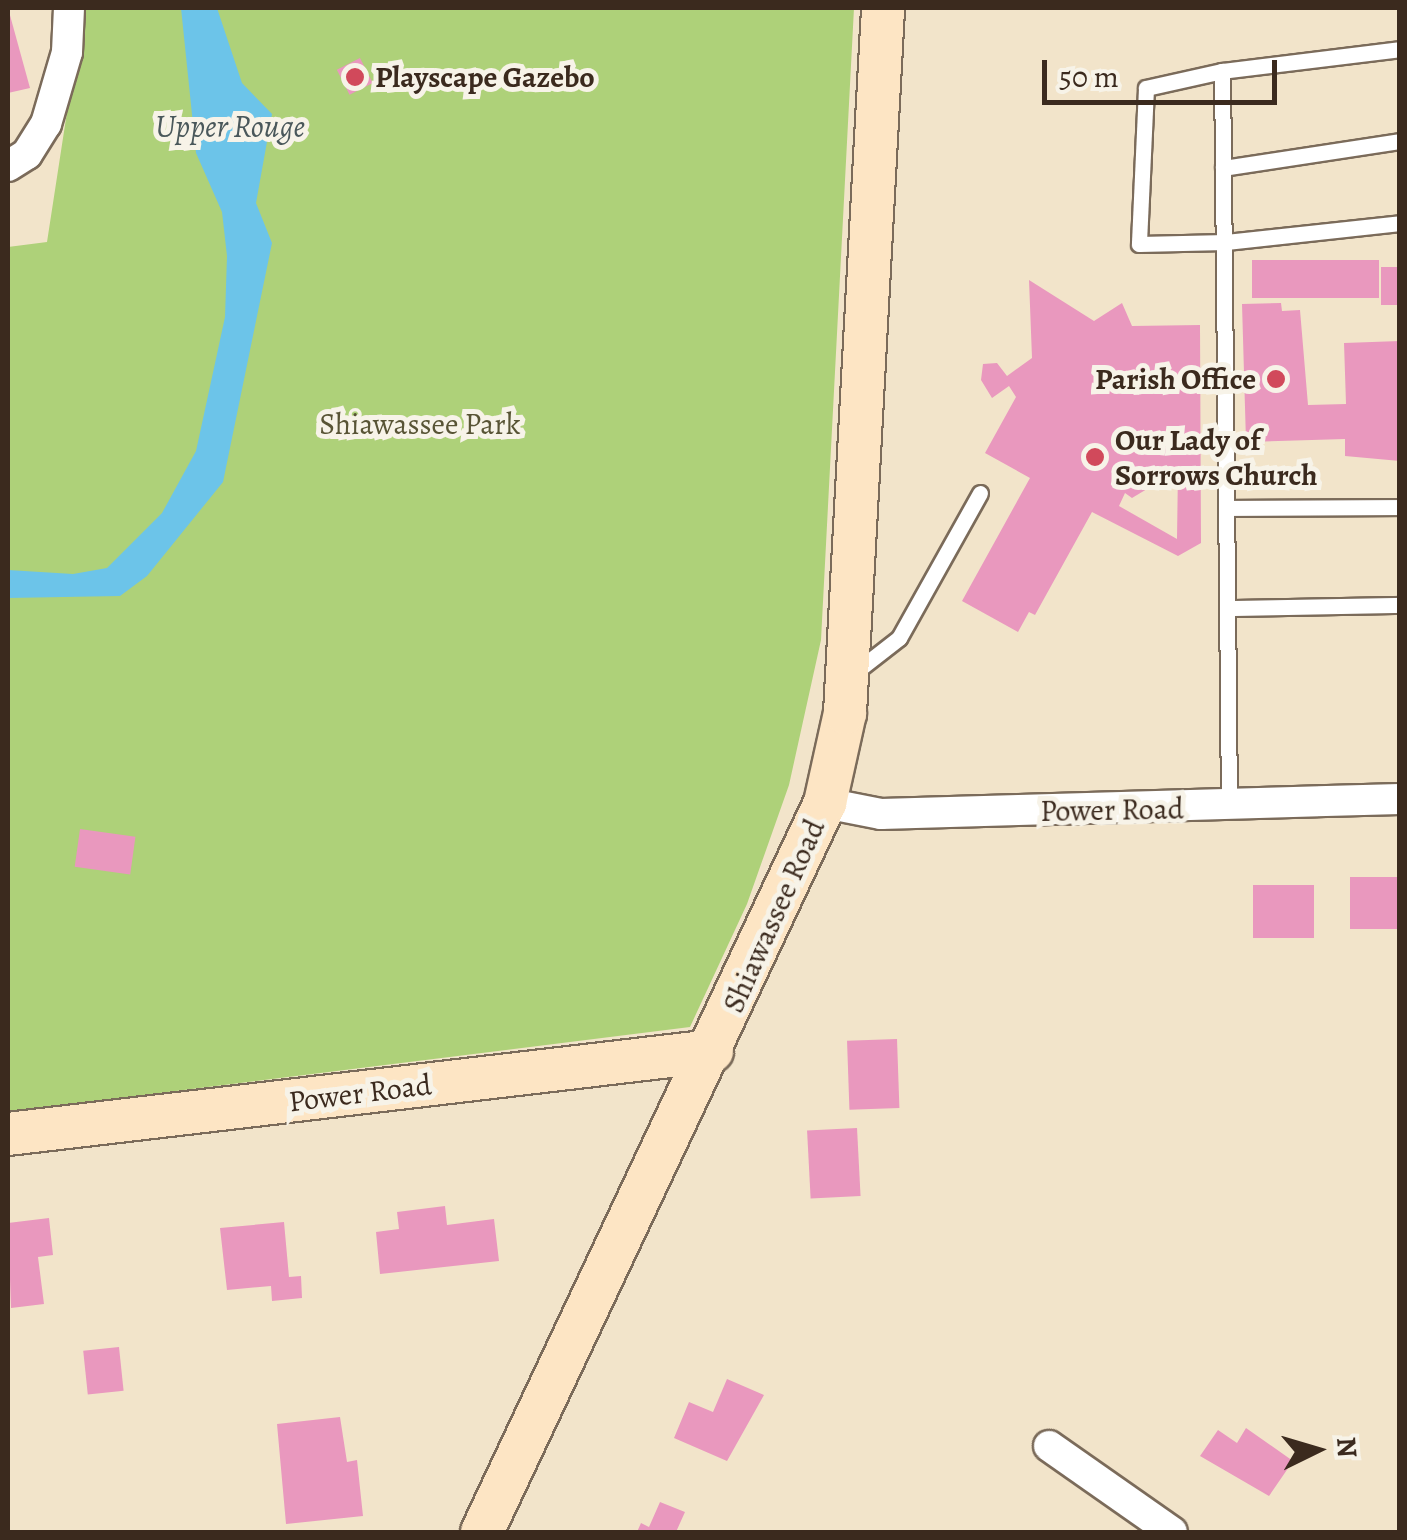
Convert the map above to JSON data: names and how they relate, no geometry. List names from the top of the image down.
{
  "streets": {
    "street": ["Power Road", "Shiawassee Road"]
  },
  "crossings": [
    ["Power Road", "Shiawassee Road"]
  ],
  "water": ["Upper Rouge"],
  "parks": ["Shiawassee Park"],
  "places": ["Playscape Gazebo", "Parish Office", "Our Lady of Sorrows Church"],
  "scale_bar": "50 m",
  "north": "right"
}
